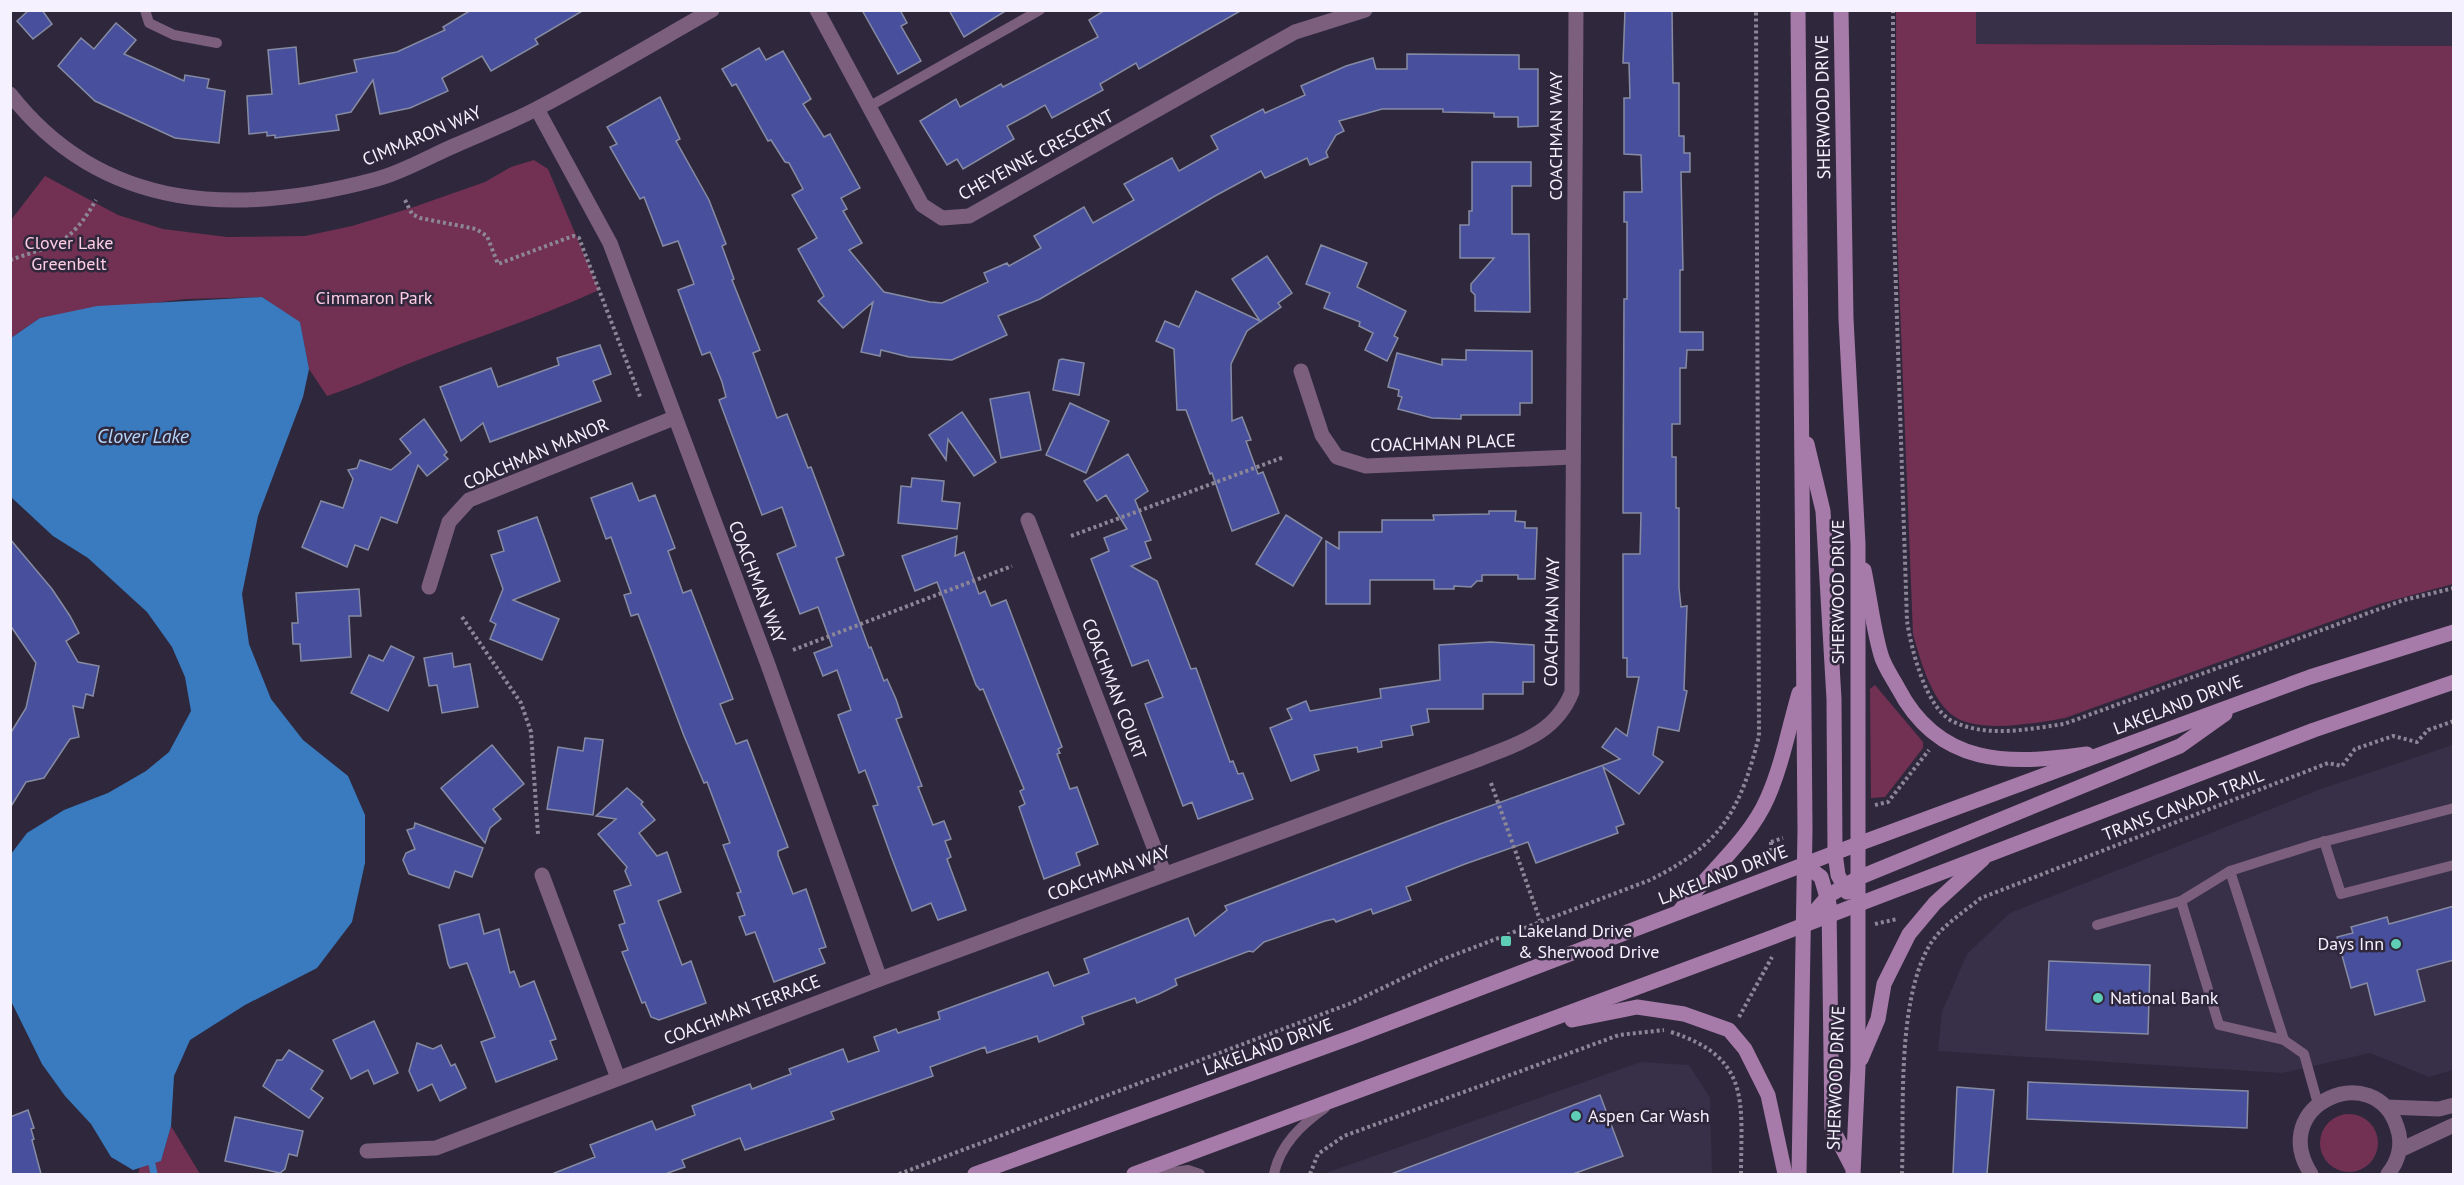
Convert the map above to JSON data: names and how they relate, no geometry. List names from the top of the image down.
{
  "streets": {
    "main road": ["SHERWOOD DRIVE", "LAKELAND DRIVE"],
    "street": [
      "CIMMARON WAY",
      "COACHMAN WAY",
      "CHEYENNE CRESCENT",
      "COACHMAN PLACE",
      "COACHMAN MANOR",
      "COACHMAN COURT",
      "COACHMAN TERRACE"
    ],
    "path": ["TRANS CANADA TRAIL"]
  },
  "crossings": [
    ["SHERWOOD DRIVE", "LAKELAND DRIVE"],
    ["CIMMARON WAY", "COACHMAN WAY"],
    ["COACHMAN WAY", "COACHMAN PLACE"],
    ["COACHMAN WAY", "COACHMAN MANOR"],
    ["COACHMAN WAY", "COACHMAN COURT"],
    ["COACHMAN WAY", "COACHMAN TERRACE"]
  ],
  "water": ["Clover Lake"],
  "parks": ["Clover Lake Greenbelt", "Cimmaron Park"],
  "places": {
    "transit": ["Lakeland Drive & Sherwood Drive"],
    "other": ["Days Inn", "National Bank", "Aspen Car Wash"]
  }
}
